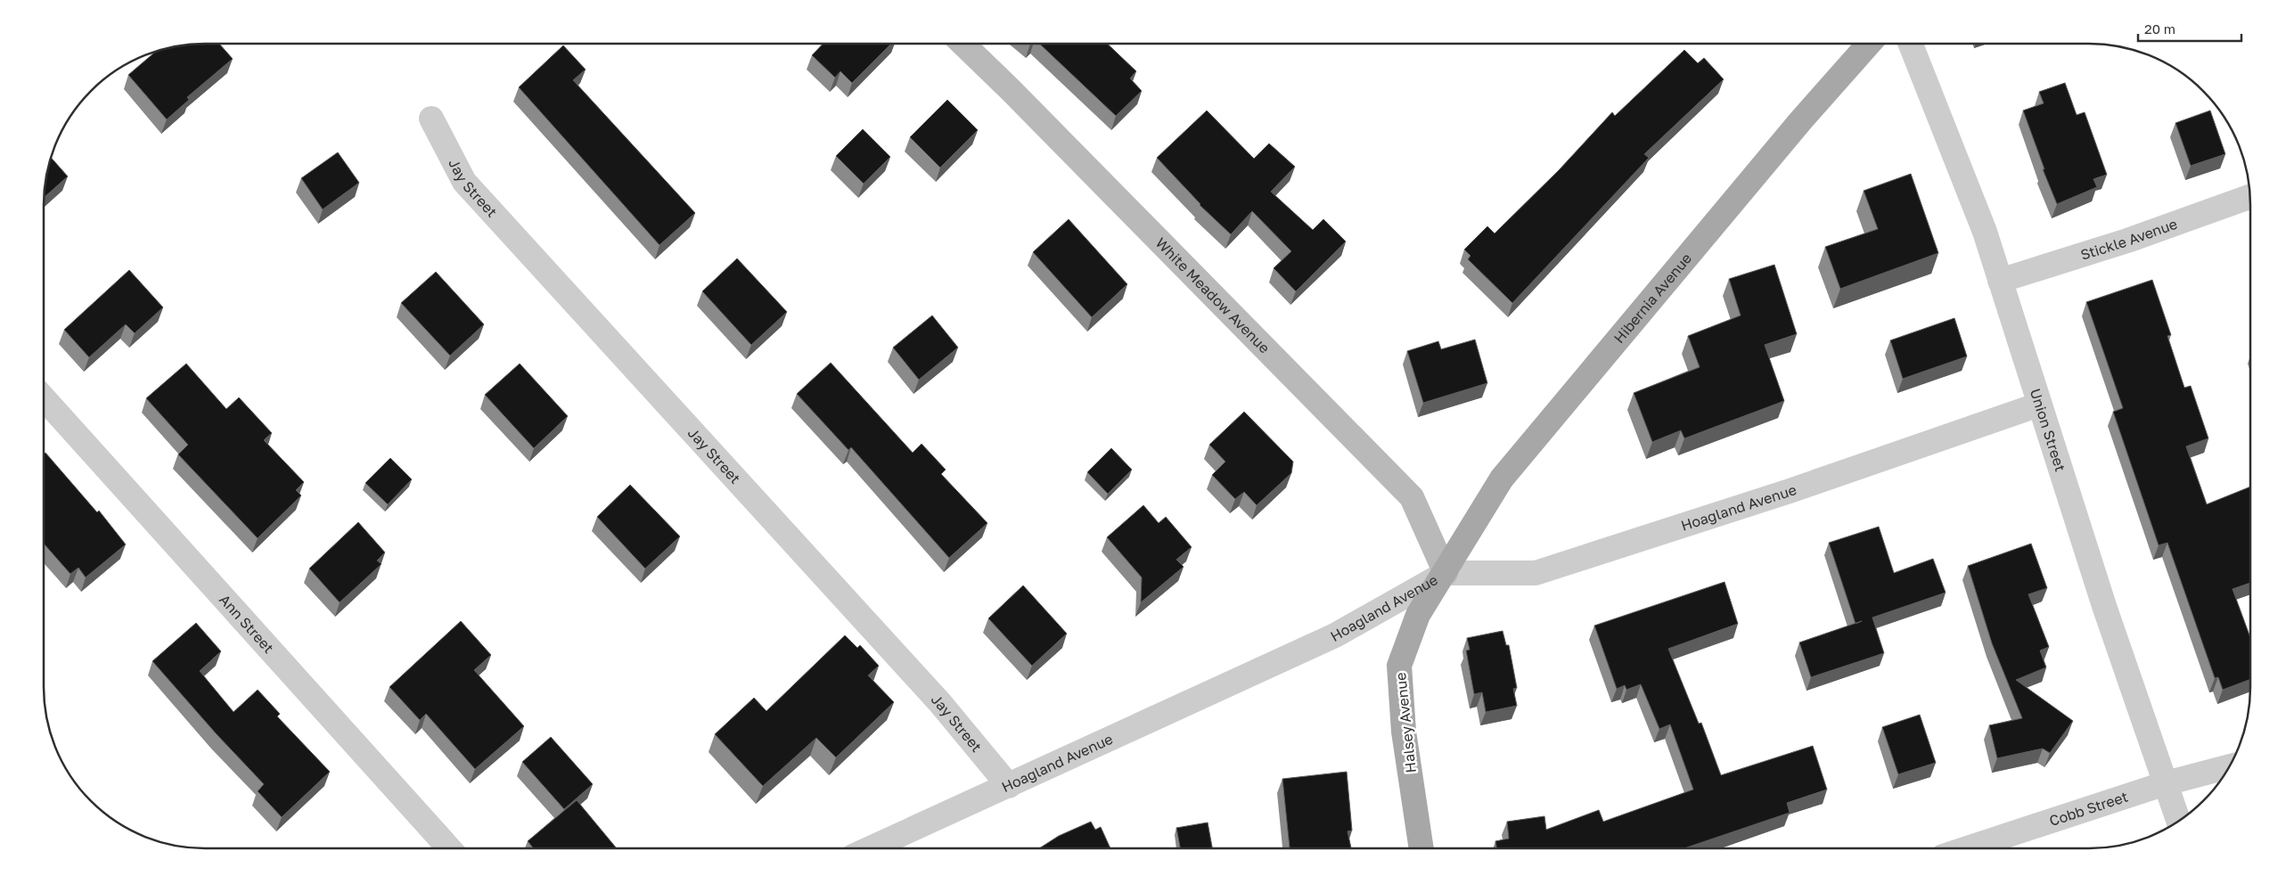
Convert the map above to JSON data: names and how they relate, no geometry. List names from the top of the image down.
{
  "streets": {
    "main road": ["Hibernia Avenue", "Halsey Avenue"],
    "street": [
      "Jay Street",
      "Stickle Avenue",
      "White Meadow Avenue",
      "Union Street",
      "Hoagland Avenue",
      "Ann Street",
      "Cobb Street"
    ]
  },
  "crossings": [
    ["Jay Street", "Hoagland Avenue"],
    ["Stickle Avenue", "Union Street"],
    ["White Meadow Avenue", "Hibernia Avenue"],
    ["White Meadow Avenue", "Hoagland Avenue"],
    ["White Meadow Avenue", "Halsey Avenue"],
    ["Hibernia Avenue", "Hoagland Avenue"],
    ["Hibernia Avenue", "Halsey Avenue"],
    ["Union Street", "Hoagland Avenue"],
    ["Union Street", "Cobb Street"],
    ["Hoagland Avenue", "Halsey Avenue"]
  ],
  "scale_bar": "20 m"
}
